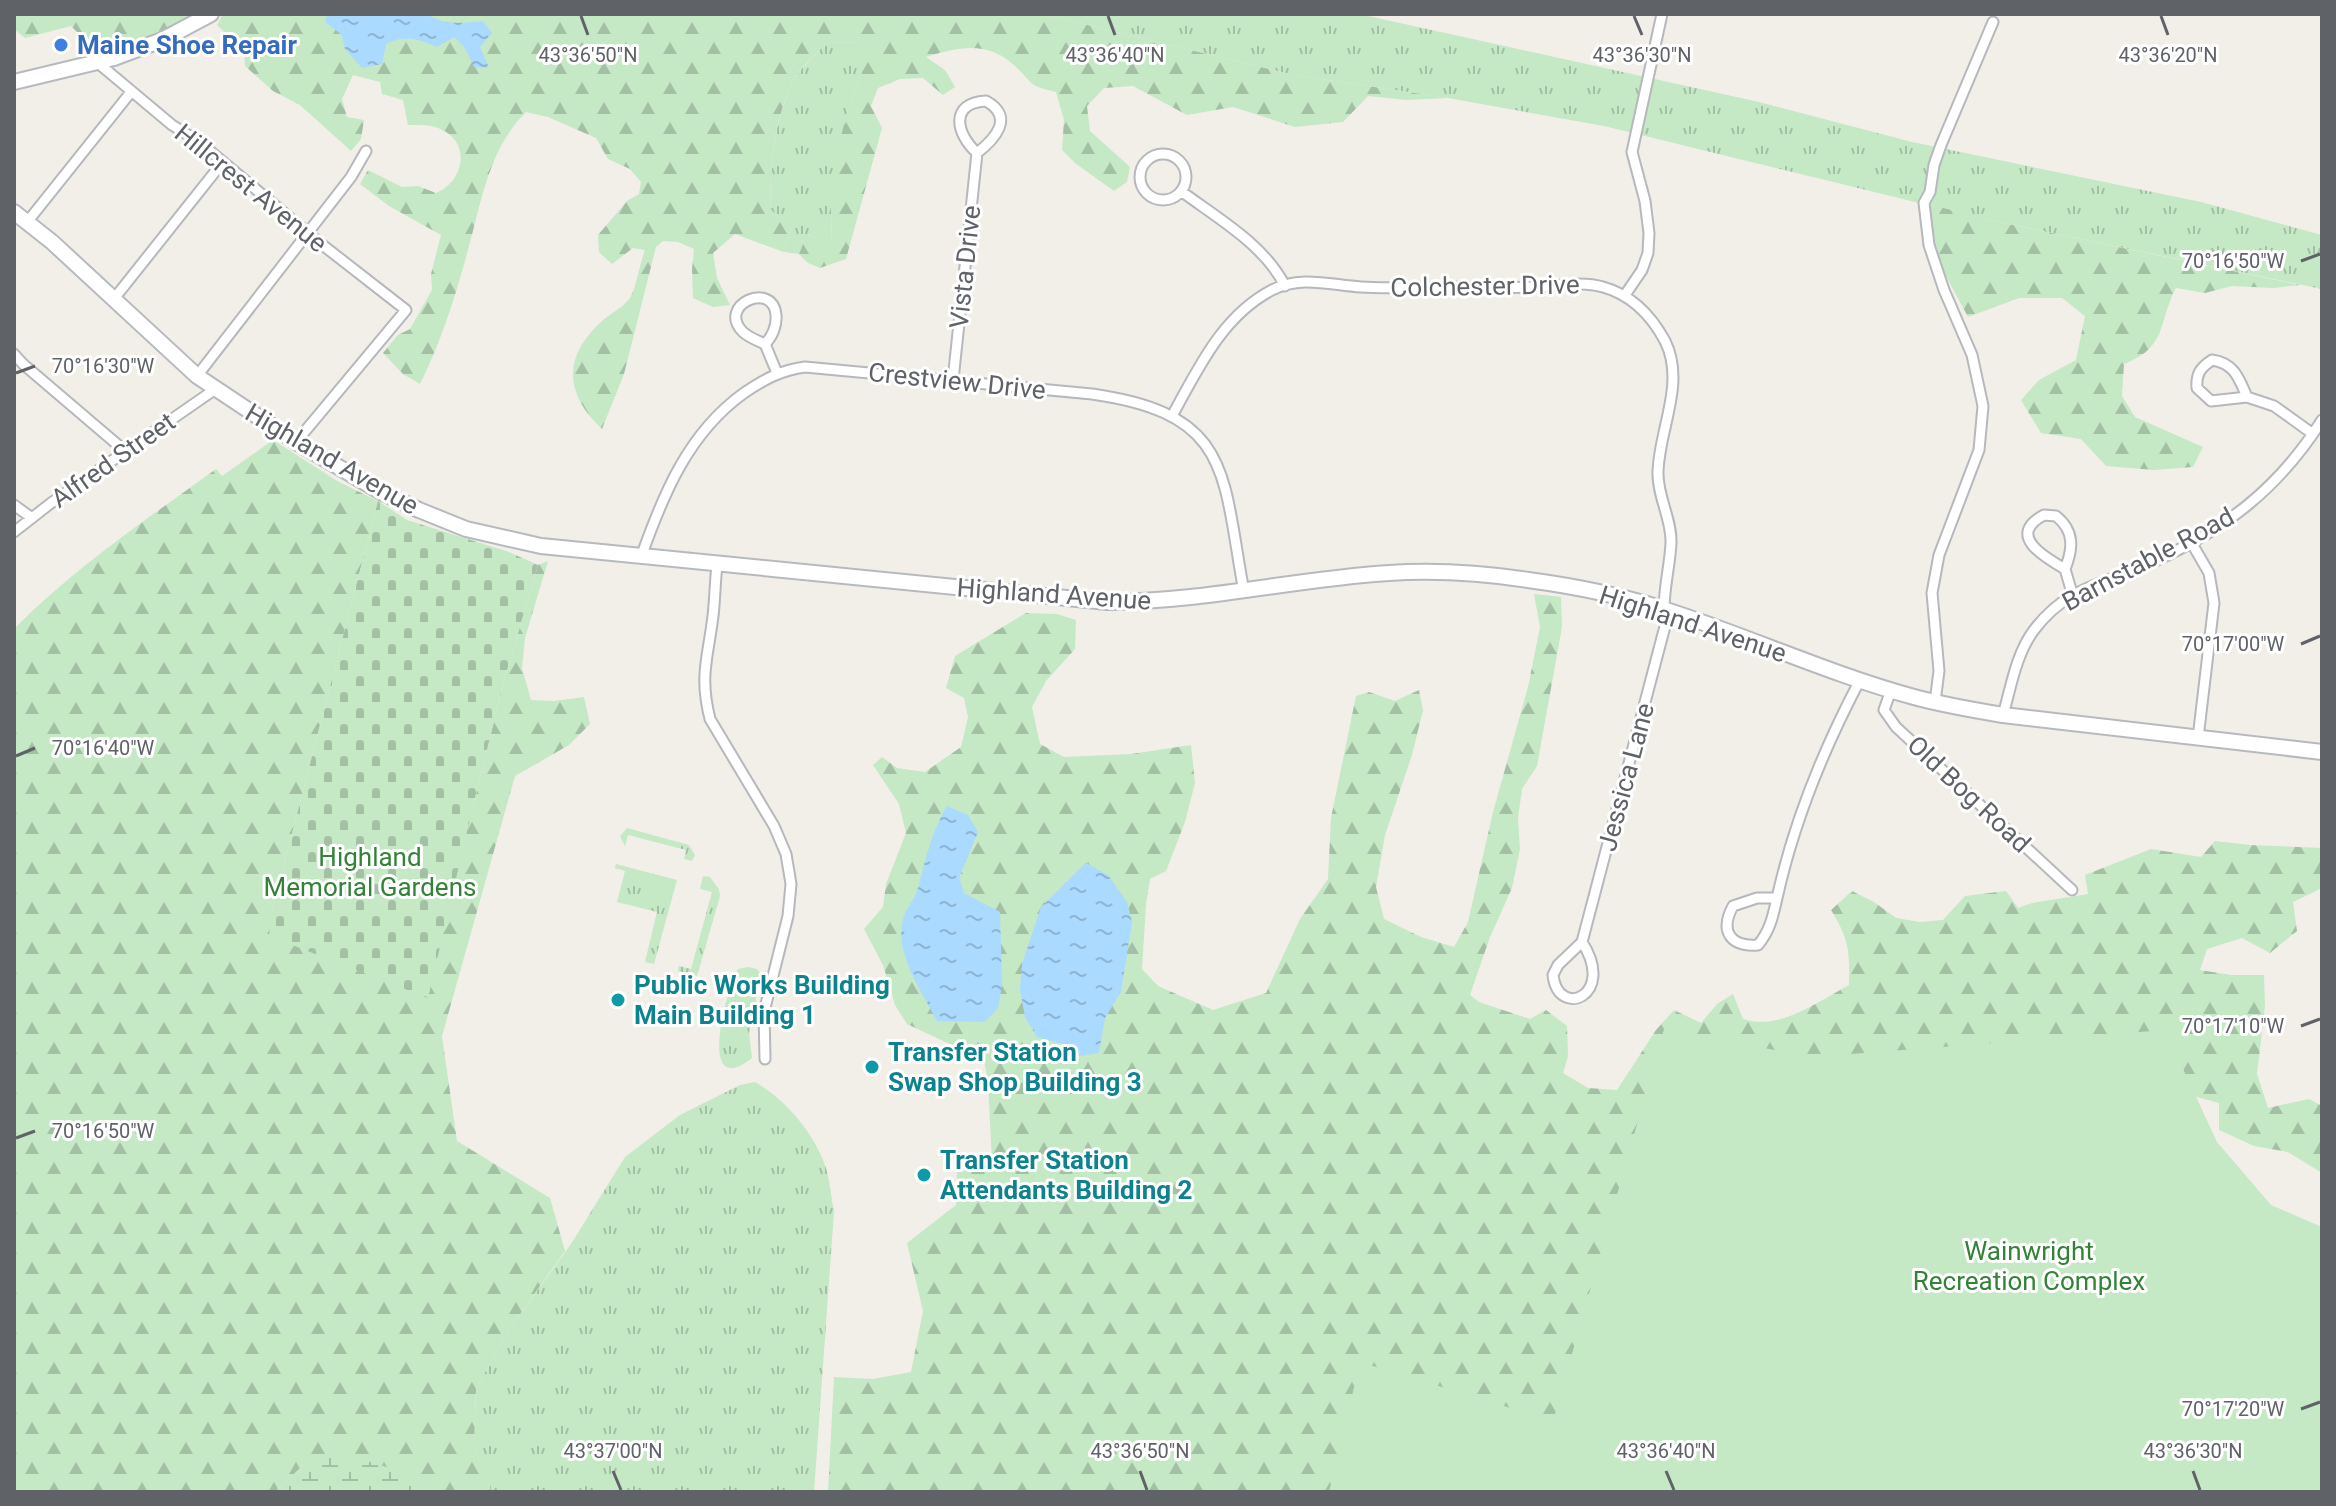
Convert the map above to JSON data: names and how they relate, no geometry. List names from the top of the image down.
{
  "streets": {
    "street": [
      "Hillcrest Avenue",
      "Vista Drive",
      "Colchester Drive",
      "Crestview Drive",
      "Highland Avenue",
      "Alfred Street",
      "Barnstable Road",
      "Jessica Lane",
      "Old Bog Road"
    ]
  },
  "crossings": [
    ["Hillcrest Avenue", "Highland Avenue"],
    ["Vista Drive", "Crestview Drive"],
    ["Colchester Drive", "Crestview Drive"],
    ["Colchester Drive", "Jessica Lane"],
    ["Crestview Drive", "Highland Avenue"],
    ["Highland Avenue", "Alfred Street"],
    ["Highland Avenue", "Barnstable Road"],
    ["Highland Avenue", "Jessica Lane"],
    ["Highland Avenue", "Old Bog Road"]
  ],
  "parks": ["Highland Memorial Gardens", "Wainwright Recreation Complex"],
  "places": [
    "Maine Shoe Repair",
    "Public Works Building Main Building 1",
    "Transfer Station Swap Shop Building 3",
    "Transfer Station Attendants Building 2"
  ],
  "coordinates": [
    "43°36'50\"N",
    "43°36'40\"N",
    "43°36'30\"N",
    "43°36'20\"N",
    "70°16'50\"W",
    "70°16'30\"W",
    "70°17'00\"W",
    "70°16'40\"W",
    "70°17'10\"W",
    "70°17'20\"W",
    "43°37'00\"N"
  ]
}
